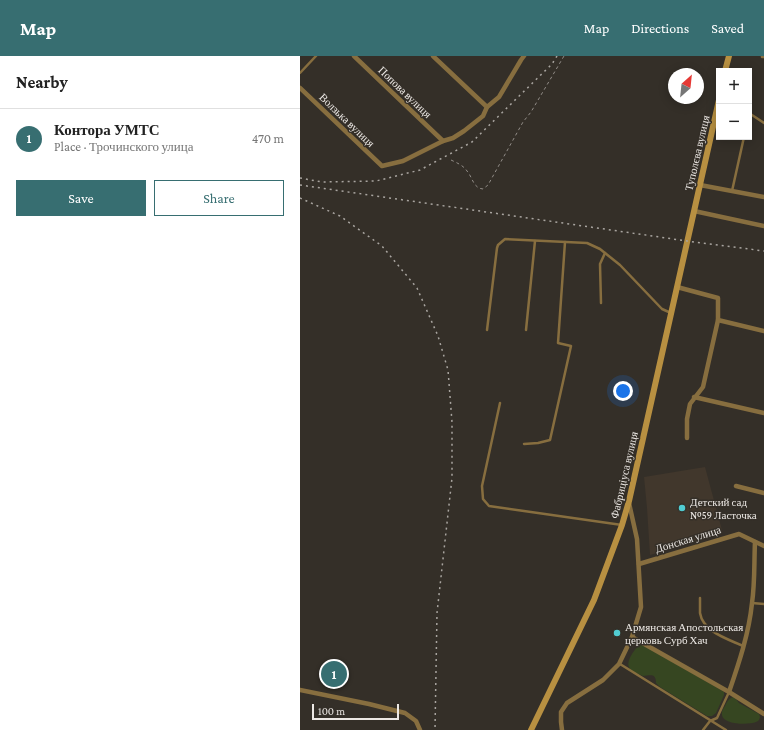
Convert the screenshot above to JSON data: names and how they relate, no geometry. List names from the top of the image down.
{
  "streets": {
    "main road": ["Туполєва вулиця", "Фабриціуса вулиця"],
    "street": ["Попова вулиця", "Волзька вулиця", "Донская улица"]
  },
  "crossings": [
    ["Попова вулиця", "Волзька вулиця"],
    ["Туполєва вулиця", "Фабриціуса вулиця"]
  ],
  "places": ["Детский сад №59 Ласточка", "Армянская Апостольская церковь Сурб Хач"],
  "scale_bar": "100 m",
  "north": "top right",
  "page": {
    "header": "Map",
    "nav": ["Map", "Directions", "Saved"],
    "heading": "Nearby",
    "map_buttons": ["+", "−"],
    "list": [
      {
        "mark": "1",
        "name": "Контора УМТС",
        "note": "Place · Трочинского улица",
        "value": "470 m"
      }
    ],
    "buttons": ["Save", "Share"],
    "pins": "1",
    "scale": "100 m"
  }
}
